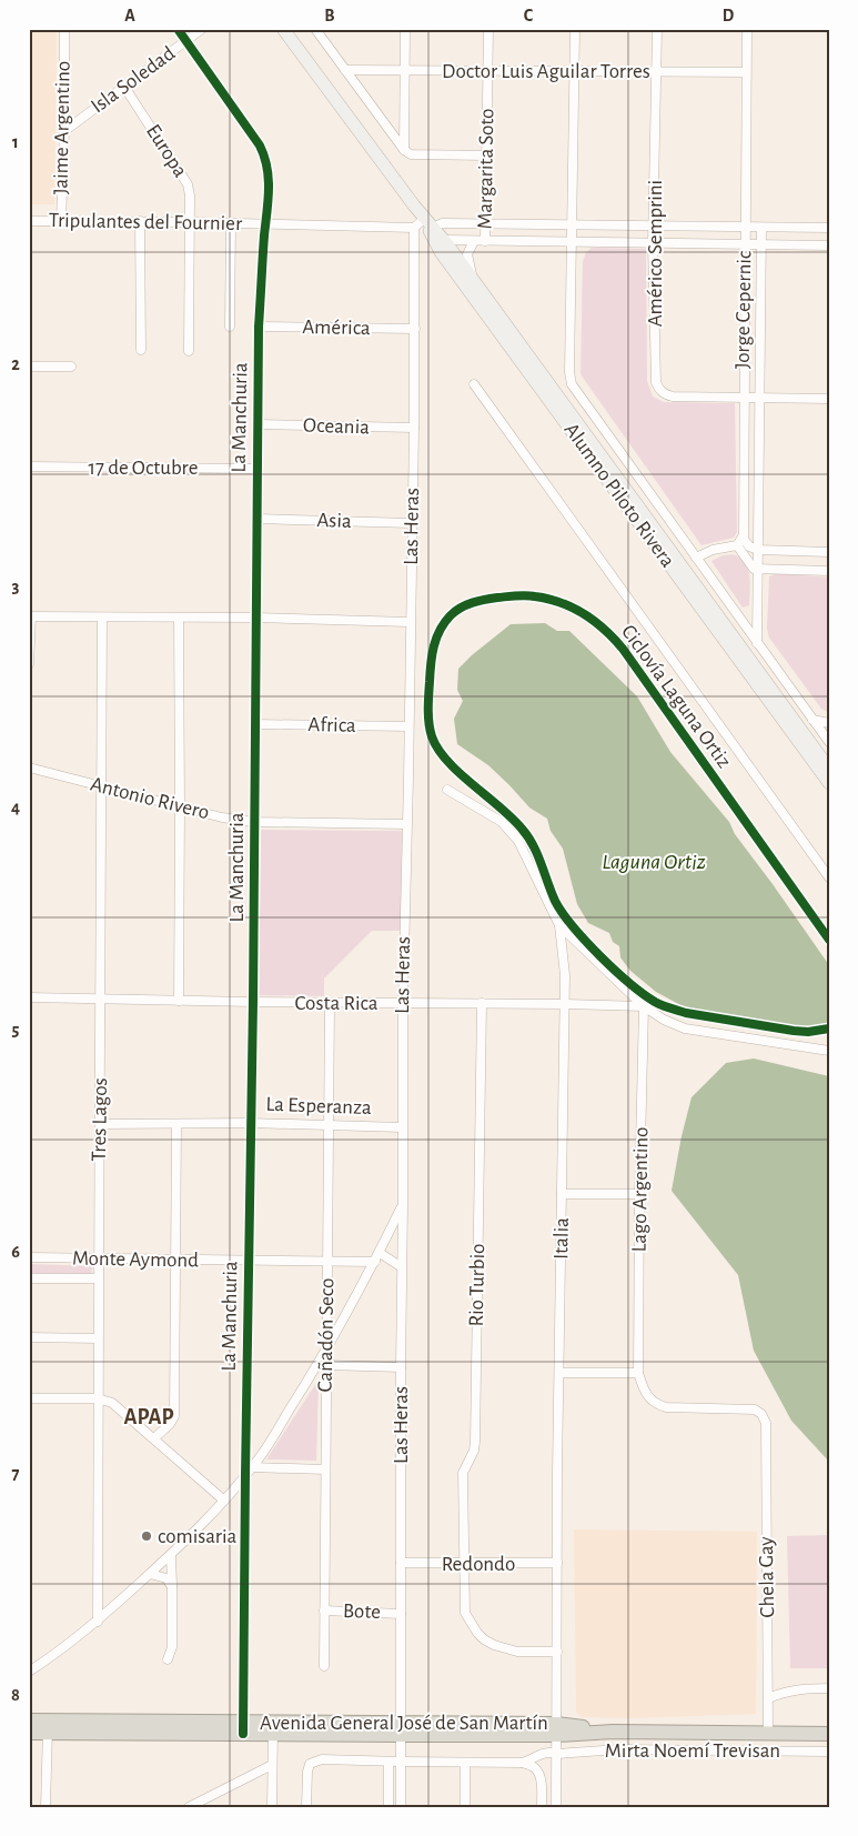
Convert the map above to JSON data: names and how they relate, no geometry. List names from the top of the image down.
{
  "streets": {
    "highway": ["Avenida General José de San Martín"],
    "main road": ["Alumno Piloto Rivera"],
    "street": [
      "Doctor Luis Aguilar Torres",
      "Isla Soledad",
      "Jaime Argentino",
      "Europa",
      "Margarita Soto",
      "Tripulantes del Fournier",
      "Américo Semprini",
      "Jorge Cepernic",
      "América",
      "La Manchuria",
      "Oceania",
      "17 de Octubre",
      "Asia",
      "Las Heras",
      "Africa",
      "Antonio Rivero",
      "Costa Rica",
      "La Esperanza",
      "Tres Lagos",
      "Lago Argentino",
      "Italia",
      "Monte Aymond",
      "Rio Turbio",
      "Cañadón Seco",
      "Redondo",
      "Chela Gay",
      "Bote",
      "Mirta Noemí Trevisan"
    ],
    "cycle path": ["Ciclovía Laguna Ortiz"]
  },
  "crossings": [
    ["Doctor Luis Aguilar Torres", "Margarita Soto"],
    ["Doctor Luis Aguilar Torres", "Américo Semprini"],
    ["Doctor Luis Aguilar Torres", "Jorge Cepernic"],
    ["Isla Soledad", "Jaime Argentino"],
    ["Isla Soledad", "Europa"],
    ["Isla Soledad", "La Manchuria"],
    ["Jaime Argentino", "Tripulantes del Fournier"],
    ["Europa", "Tripulantes del Fournier"],
    ["Margarita Soto", "Tripulantes del Fournier"],
    ["Tripulantes del Fournier", "Américo Semprini"],
    ["Tripulantes del Fournier", "Jorge Cepernic"],
    ["Tripulantes del Fournier", "La Manchuria"],
    ["Tripulantes del Fournier", "Alumno Piloto Rivera"],
    ["Tripulantes del Fournier", "Las Heras"],
    ["Américo Semprini", "Jorge Cepernic"],
    ["América", "La Manchuria"],
    ["América", "Las Heras"],
    ["La Manchuria", "Oceania"],
    ["La Manchuria", "17 de Octubre"],
    ["La Manchuria", "Asia"],
    ["La Manchuria", "Africa"],
    ["La Manchuria", "Antonio Rivero"],
    ["La Manchuria", "Costa Rica"],
    ["La Manchuria", "La Esperanza"],
    ["La Manchuria", "Monte Aymond"],
    ["La Manchuria", "Avenida General José de San Martín"],
    ["Oceania", "Las Heras"],
    ["Alumno Piloto Rivera", "Las Heras"],
    ["Asia", "Las Heras"],
    ["Las Heras", "Africa"],
    ["Las Heras", "Antonio Rivero"],
    ["Las Heras", "Costa Rica"],
    ["Las Heras", "La Esperanza"],
    ["Las Heras", "Redondo"],
    ["Las Heras", "Bote"],
    ["Las Heras", "Avenida General José de San Martín"],
    ["Antonio Rivero", "Tres Lagos"],
    ["Costa Rica", "Tres Lagos"],
    ["Costa Rica", "Lago Argentino"],
    ["Costa Rica", "Italia"],
    ["Costa Rica", "Rio Turbio"],
    ["Costa Rica", "Cañadón Seco"],
    ["La Esperanza", "Tres Lagos"],
    ["La Esperanza", "Cañadón Seco"],
    ["Tres Lagos", "Monte Aymond"],
    ["Lago Argentino", "Chela Gay"],
    ["Italia", "Rio Turbio"],
    ["Italia", "Redondo"],
    ["Italia", "Avenida General José de San Martín"],
    ["Italia", "Mirta Noemí Trevisan"],
    ["Monte Aymond", "Cañadón Seco"],
    ["Rio Turbio", "Redondo"],
    ["Cañadón Seco", "Bote"],
    ["Chela Gay", "Avenida General José de San Martín"]
  ],
  "districts": ["APAP"],
  "water": ["Laguna Ortiz"],
  "places": ["comisaria"],
  "grid": {
    "columns": [
      "A",
      "B",
      "C",
      "D"
    ],
    "rows": [
      "1",
      "2",
      "3",
      "4",
      "5",
      "6",
      "7",
      "8"
    ]
  }
}
